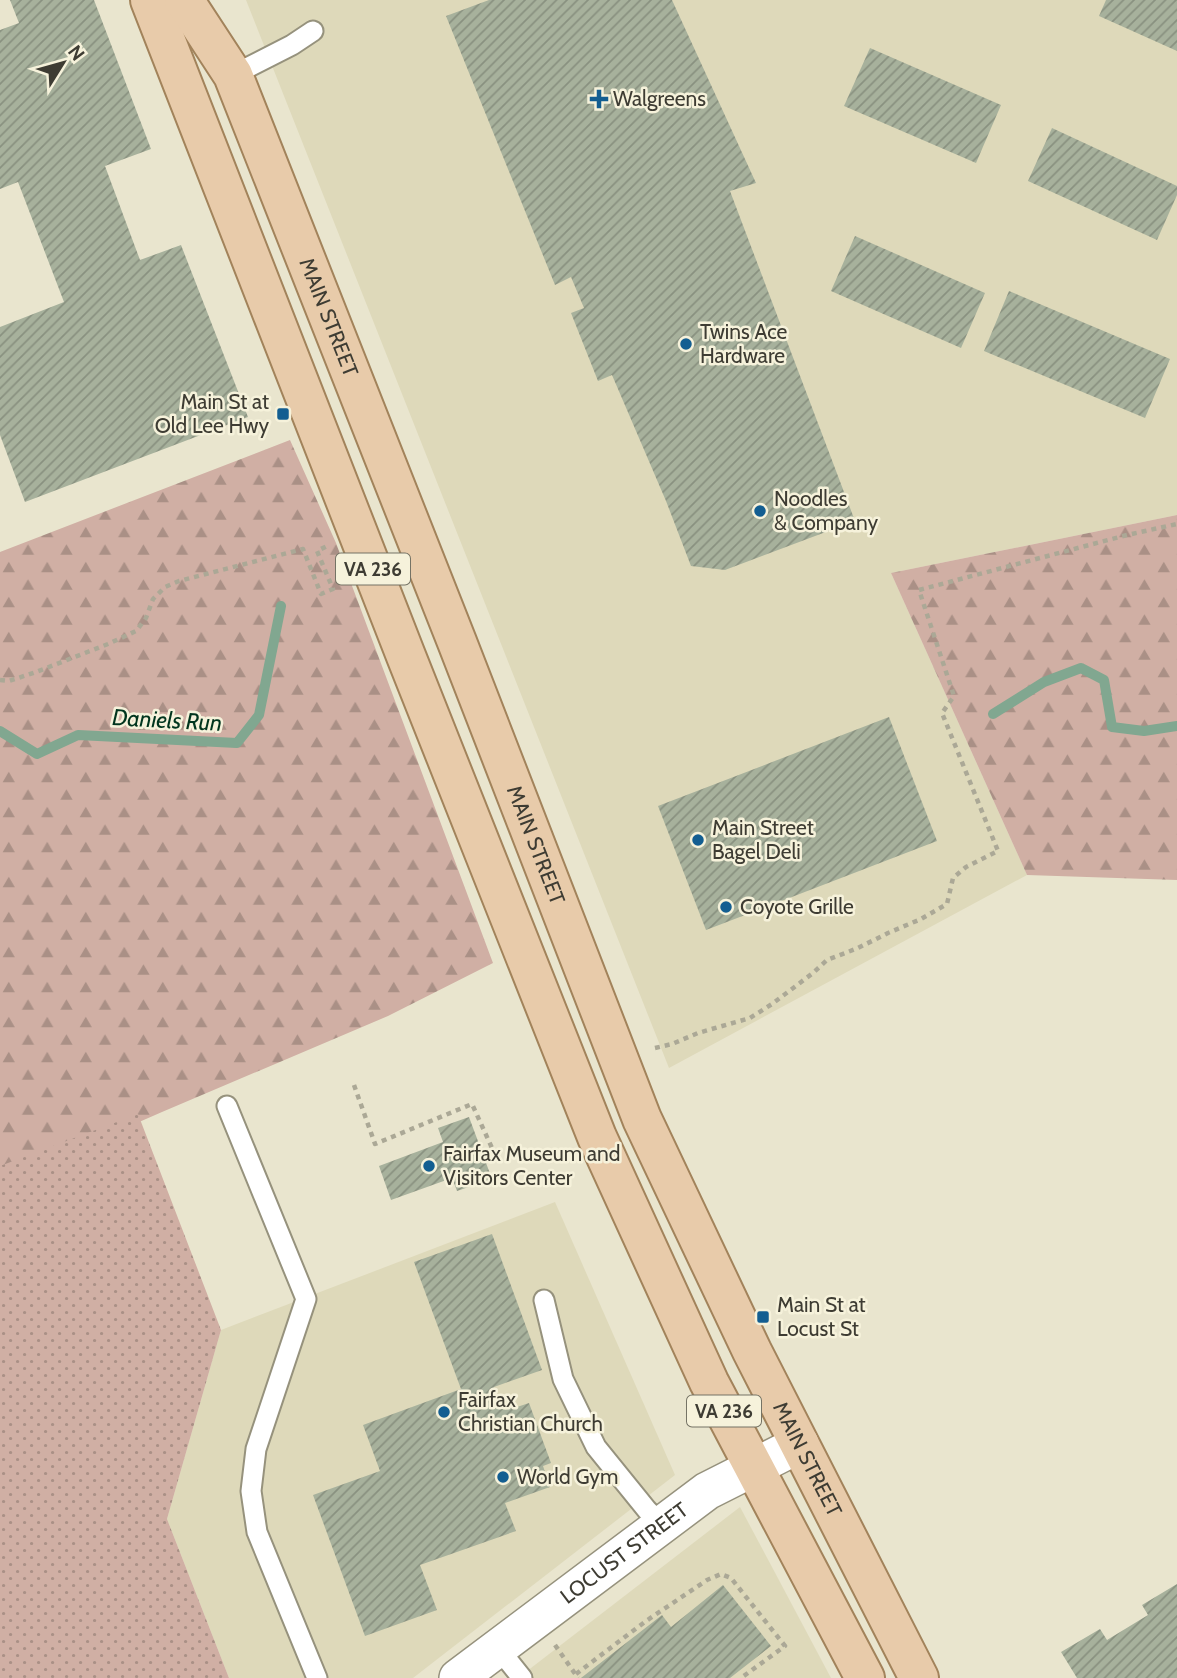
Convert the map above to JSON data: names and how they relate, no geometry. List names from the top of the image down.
{
  "streets": {
    "main road": ["MAIN STREET", "VA 236"],
    "street": ["LOCUST STREET"]
  },
  "crossings": [
    ["MAIN STREET", "VA 236"],
    ["MAIN STREET", "LOCUST STREET"],
    ["VA 236", "LOCUST STREET"]
  ],
  "water": ["Daniels Run"],
  "places": {
    "health": ["Walgreens"],
    "other": [
      "Twins Ace Hardware",
      "Noodles & Company",
      "Main Street Bagel Deli",
      "Coyote Grille",
      "Fairfax Museum and Visitors Center",
      "Fairfax Christian Church",
      "World Gym"
    ],
    "transit": ["Main St at Old Lee Hwy", "Main St at Locust St"]
  },
  "north": "top right"
}
